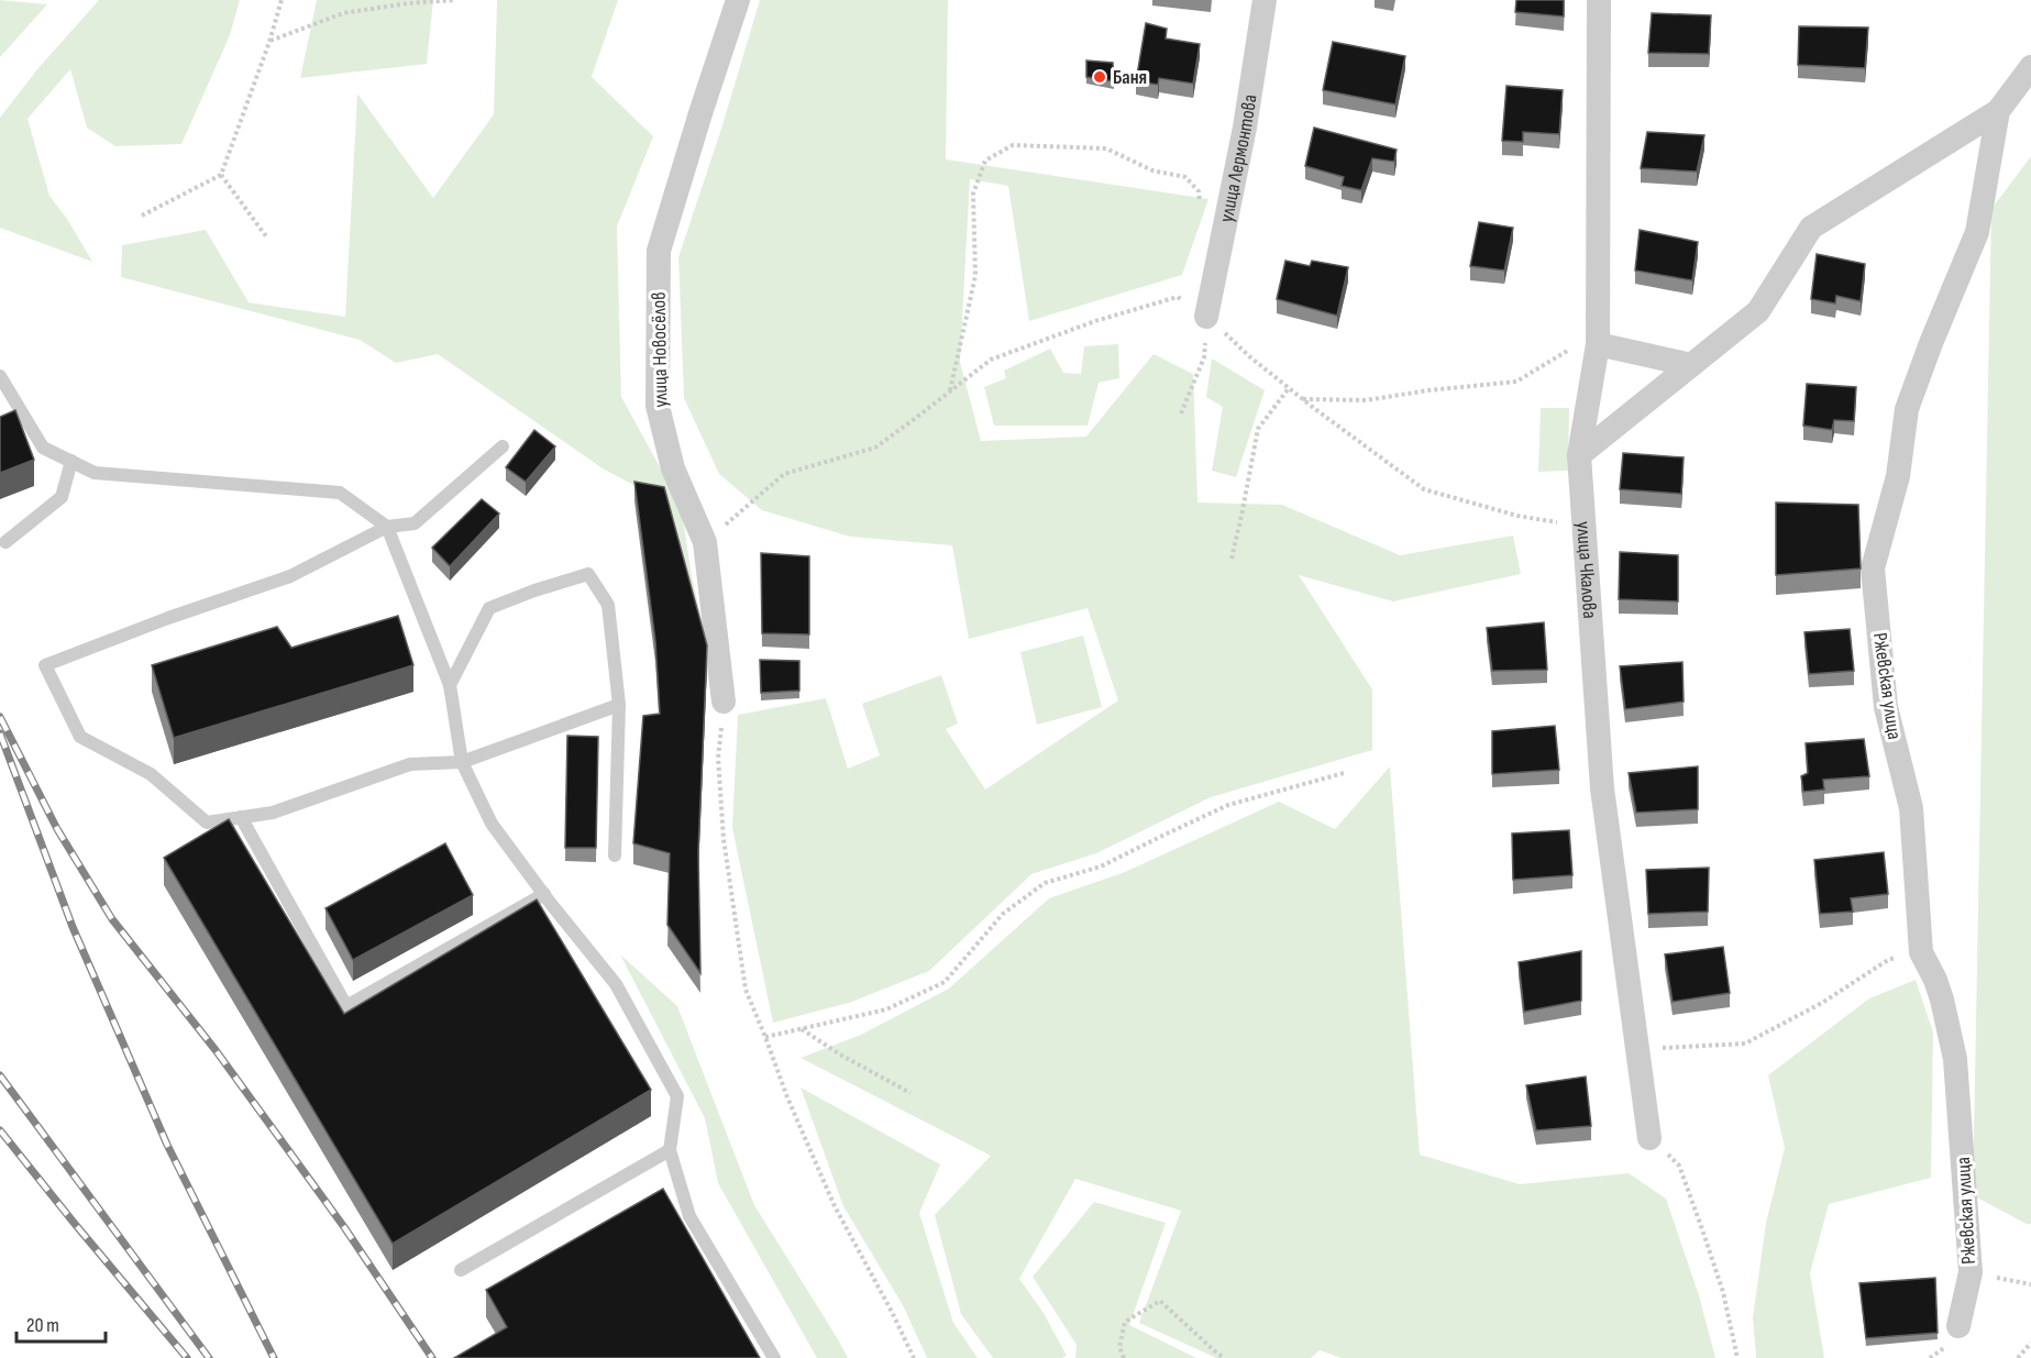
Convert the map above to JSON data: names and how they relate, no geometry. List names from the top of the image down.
{
  "streets": {
    "street": [
      "улица Лермонтова",
      "улица Новосёлов",
      "улица Чкалова",
      "Ржевская улица"
    ]
  },
  "places": ["Баня"],
  "scale_bar": "20 m"
}
